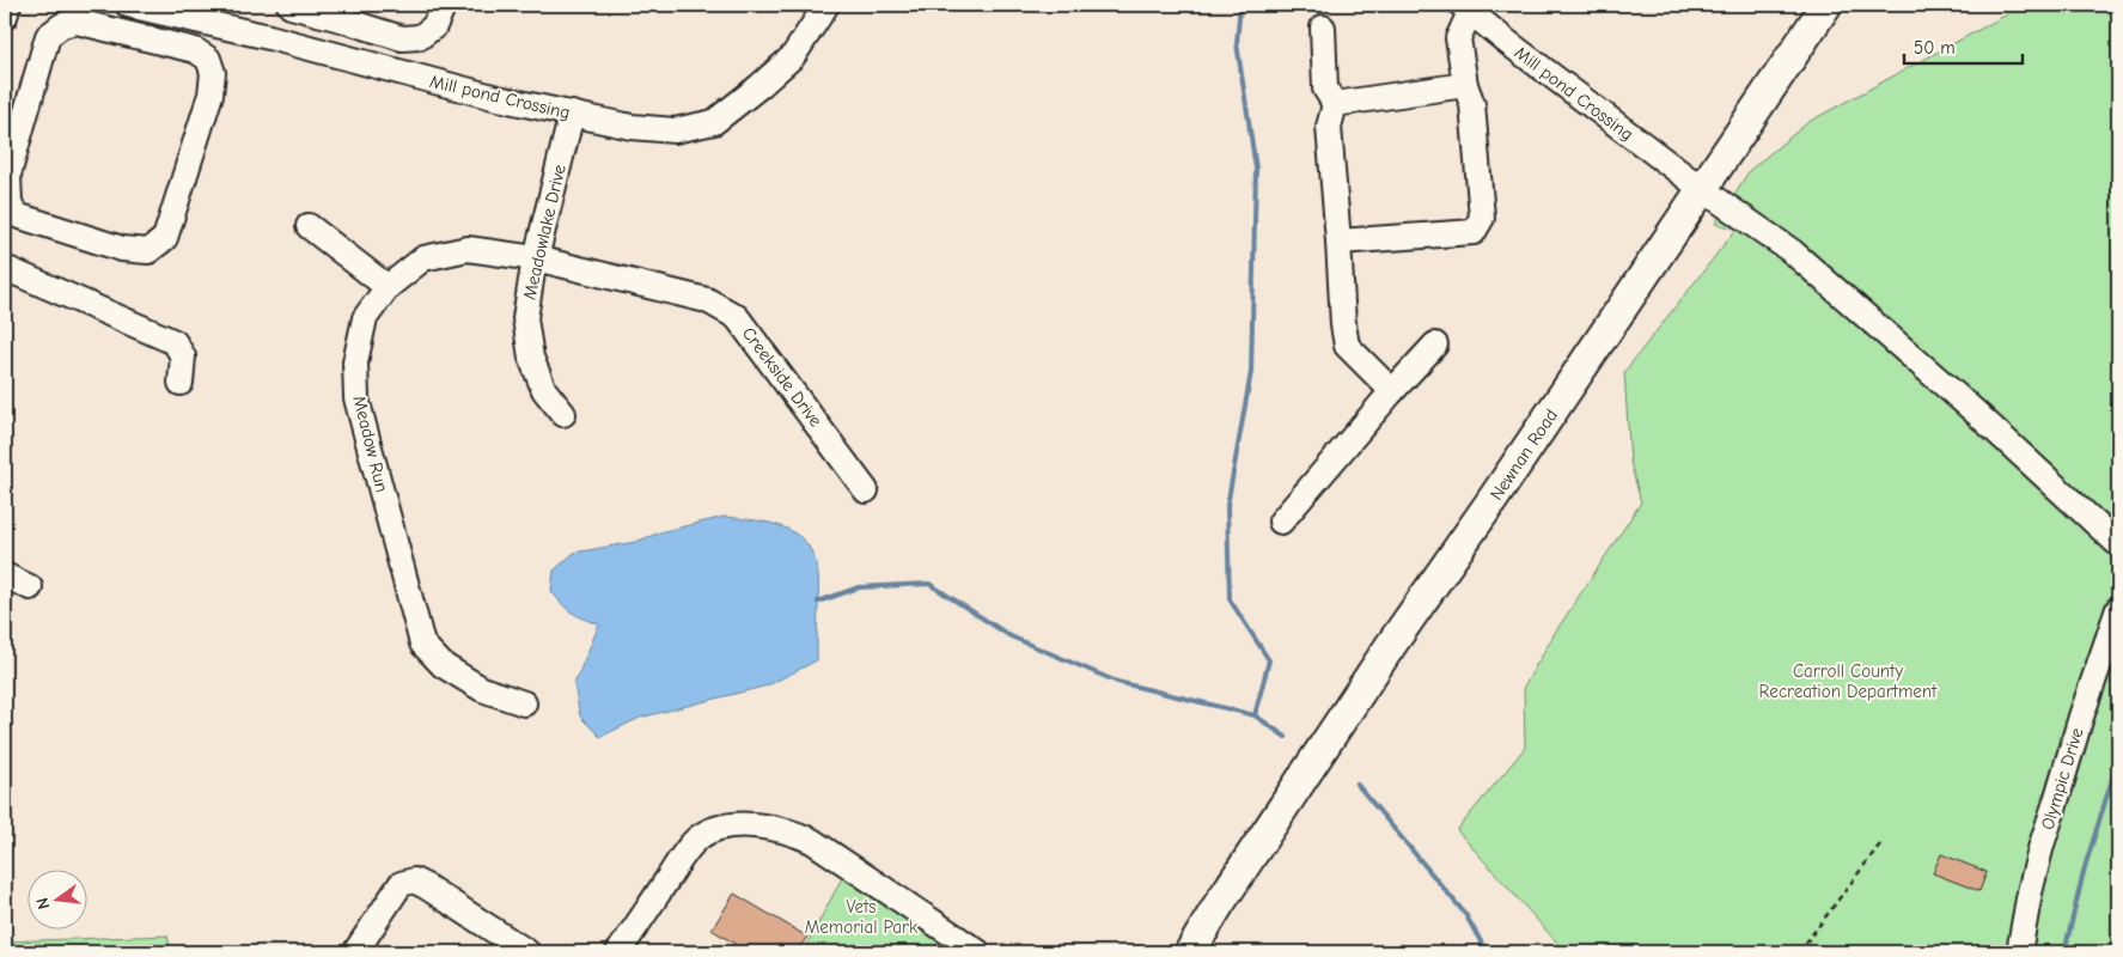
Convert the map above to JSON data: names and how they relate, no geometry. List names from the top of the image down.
{
  "streets": {
    "main road": ["Newnan Road"],
    "street": [
      "Mill pond Crossing",
      "Meadowlake Drive",
      "Creekside Drive",
      "Meadow Run",
      "Olympic Drive"
    ]
  },
  "crossings": [
    ["Mill pond Crossing", "Meadowlake Drive"],
    ["Mill pond Crossing", "Newnan Road"],
    ["Meadowlake Drive", "Creekside Drive"],
    ["Meadowlake Drive", "Meadow Run"],
    ["Creekside Drive", "Meadow Run"]
  ],
  "parks": ["Carroll County Recreation Department", "Vets Memorial Park"],
  "scale_bar": "50 m",
  "north": "left"
}
